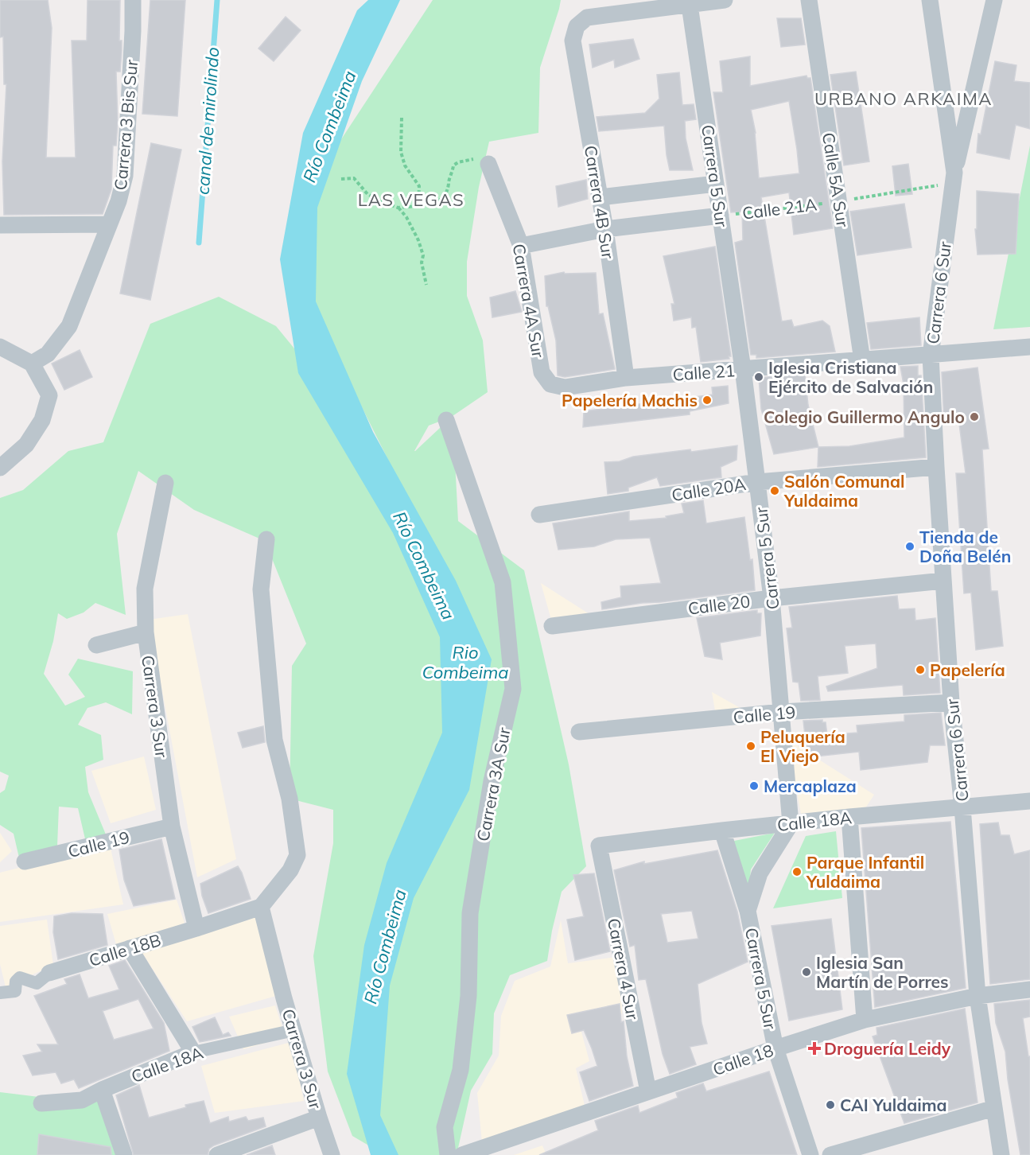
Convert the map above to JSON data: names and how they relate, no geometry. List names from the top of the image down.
{
  "streets": {
    "street": [
      "Carrera 3 Bis Sur",
      "Carrera 5 Sur",
      "Calle 5A Sur",
      "Carrera 4B Sur",
      "Calle 21A",
      "Carrera 6 Sur",
      "Carrera 4A Sur",
      "Calle 21",
      "Calle 20A",
      "Calle 20",
      "Carrera 3 Sur",
      "Calle 19",
      "Carrera 3A Sur",
      "Calle 18A",
      "Calle 18B",
      "Carrera 4 Sur",
      "Calle 18"
    ]
  },
  "crossings": [
    ["Carrera 5 Sur", "Carrera 4B Sur"],
    ["Carrera 5 Sur", "Calle 21A"],
    ["Carrera 5 Sur", "Calle 21"],
    ["Carrera 5 Sur", "Calle 20A"],
    ["Carrera 5 Sur", "Calle 20"],
    ["Carrera 5 Sur", "Calle 19"],
    ["Carrera 5 Sur", "Calle 18A"],
    ["Carrera 5 Sur", "Calle 18"],
    ["Calle 5A Sur", "Calle 21A"],
    ["Calle 5A Sur", "Calle 21"],
    ["Carrera 4B Sur", "Calle 21A"],
    ["Carrera 4B Sur", "Calle 21"],
    ["Calle 21A", "Carrera 6 Sur"],
    ["Calle 21A", "Carrera 4A Sur"],
    ["Carrera 6 Sur", "Calle 21"],
    ["Carrera 6 Sur", "Calle 20A"],
    ["Carrera 6 Sur", "Calle 20"],
    ["Carrera 6 Sur", "Calle 19"],
    ["Carrera 6 Sur", "Calle 18A"],
    ["Carrera 6 Sur", "Calle 18"],
    ["Carrera 4A Sur", "Calle 21"],
    ["Carrera 3 Sur", "Calle 19"],
    ["Carrera 3 Sur", "Calle 18A"],
    ["Carrera 3 Sur", "Calle 18B"],
    ["Calle 18A", "Carrera 4 Sur"],
    ["Carrera 4 Sur", "Calle 18"]
  ],
  "districts": ["URBANO ARKAIMA", "LAS VEGAS"],
  "water": ["canal de mirolindo", "Río Combeima", "Rio Combeima"],
  "places": {
    "other": [
      "Iglesia Cristiana Ejército de Salvación",
      "Papelería Machis",
      "Colegio Guillermo Angulo",
      "Salón Comunal Yuldaima",
      "Tienda de Doña Belén",
      "Papelería",
      "Peluquería El Viejo",
      "Mercaplaza",
      "Parque Infantil Yuldaima",
      "Iglesia San Martín de Porres",
      "CAI Yuldaima"
    ],
    "health": ["Droguería Leidy"]
  }
}
